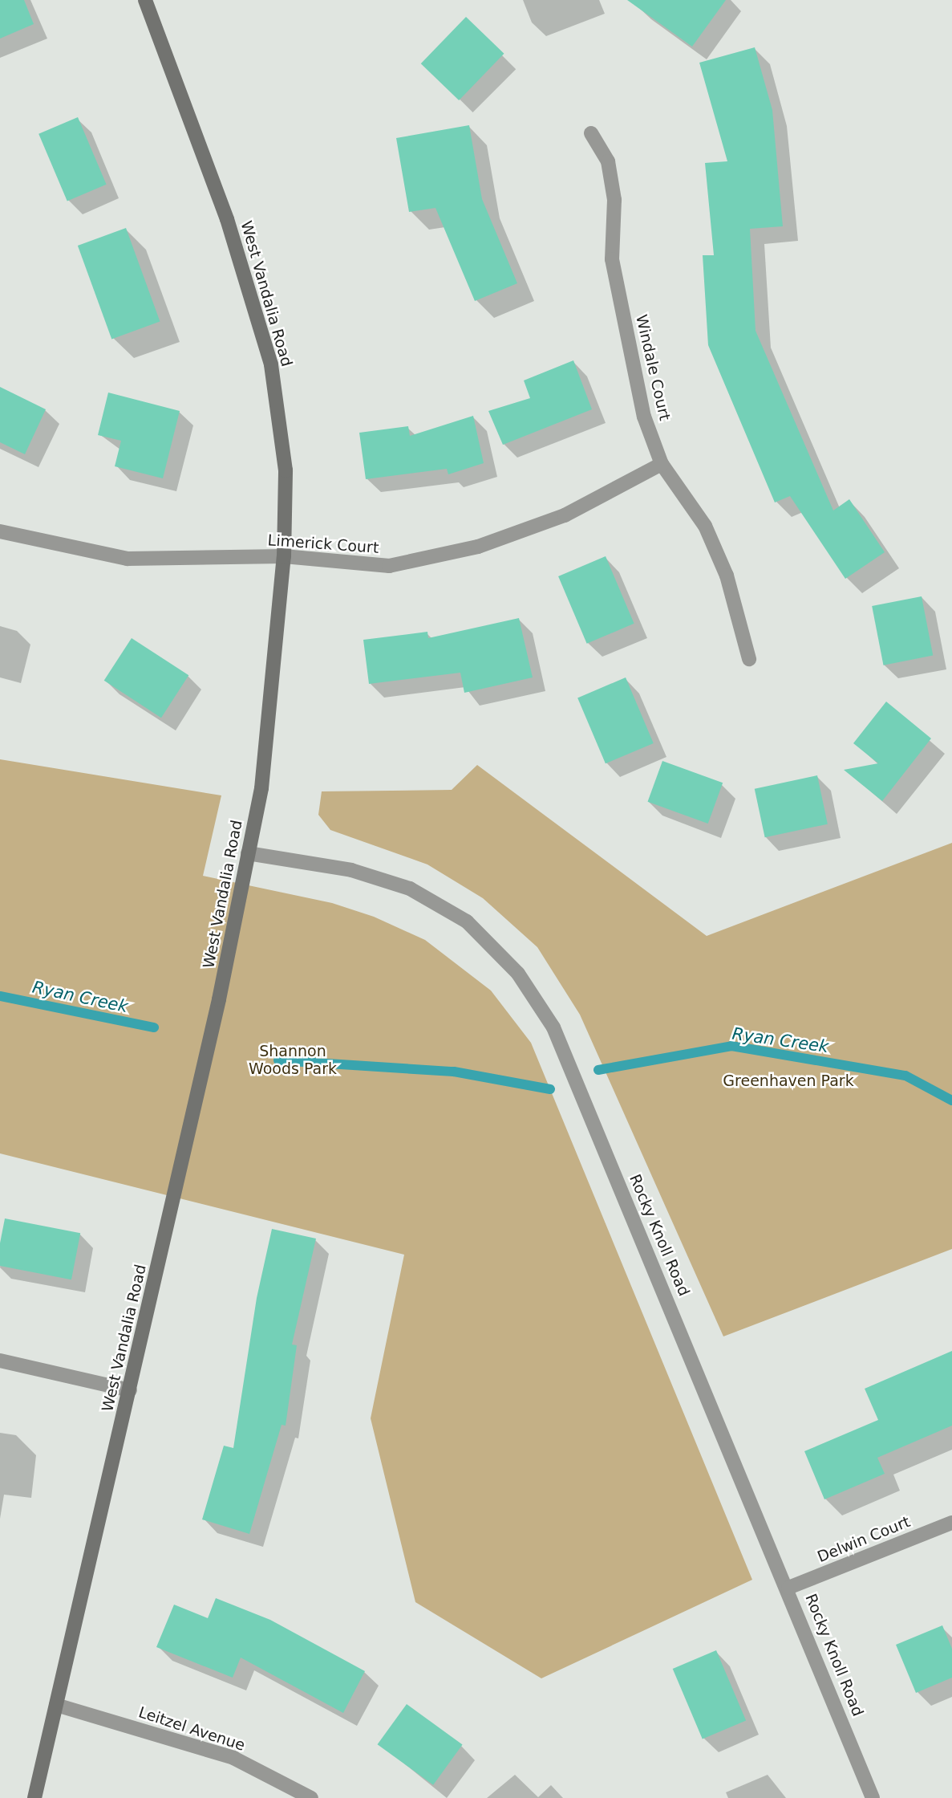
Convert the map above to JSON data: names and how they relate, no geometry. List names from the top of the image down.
{
  "streets": {
    "main road": ["West Vandalia Road"],
    "street": [
      "Windale Court",
      "Limerick Court",
      "Rocky Knoll Road",
      "Delwin Court",
      "Leitzel Avenue"
    ]
  },
  "crossings": [
    ["West Vandalia Road", "Limerick Court"],
    ["West Vandalia Road", "Rocky Knoll Road"],
    ["West Vandalia Road", "Leitzel Avenue"],
    ["Windale Court", "Limerick Court"],
    ["Rocky Knoll Road", "Delwin Court"]
  ],
  "water": ["Ryan Creek"],
  "parks": ["Shannon Woods Park", "Greenhaven Park"]
}
